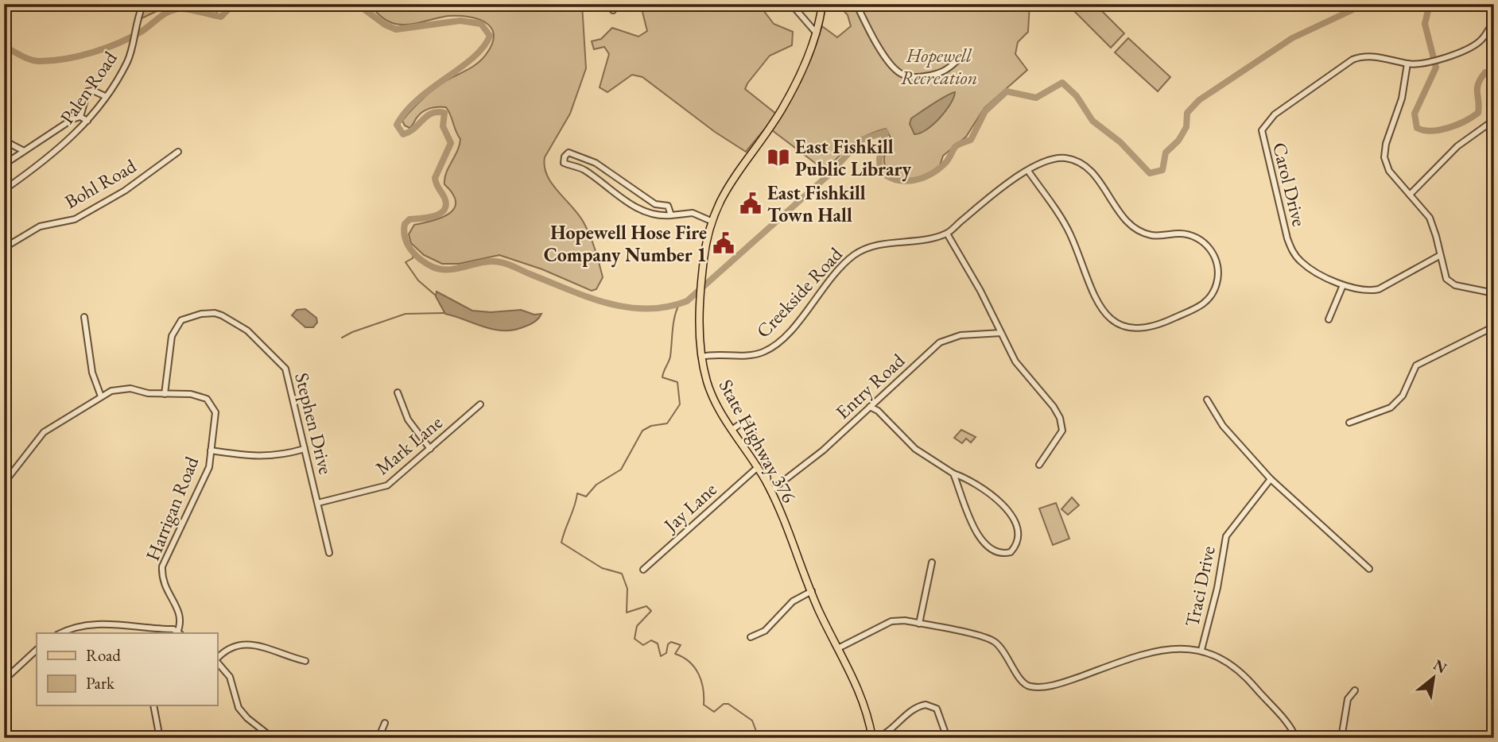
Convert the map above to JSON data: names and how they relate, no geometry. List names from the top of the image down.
{
  "streets": {
    "main road": ["State Highway 376"],
    "street": [
      "Palen Road",
      "Bohl Road",
      "Carol Drive",
      "Creekside Road",
      "Entry Road",
      "Stephen Drive",
      "Mark Lane",
      "Jay Lane",
      "Harrigan Road",
      "Traci Drive"
    ]
  },
  "crossings": [
    ["Creekside Road", "State Highway 376"],
    ["Entry Road", "State Highway 376"],
    ["Stephen Drive", "Mark Lane"],
    ["Stephen Drive", "Harrigan Road"],
    ["State Highway 376", "Jay Lane"]
  ],
  "parks": ["Hopewell Recreation"],
  "places": {
    "library": ["East Fishkill Public Library"],
    "public building": ["East Fishkill Town Hall", "Hopewell Hose Fire Company Number 1"]
  },
  "legend": ["Road", "Park"],
  "north": "top right"
}
